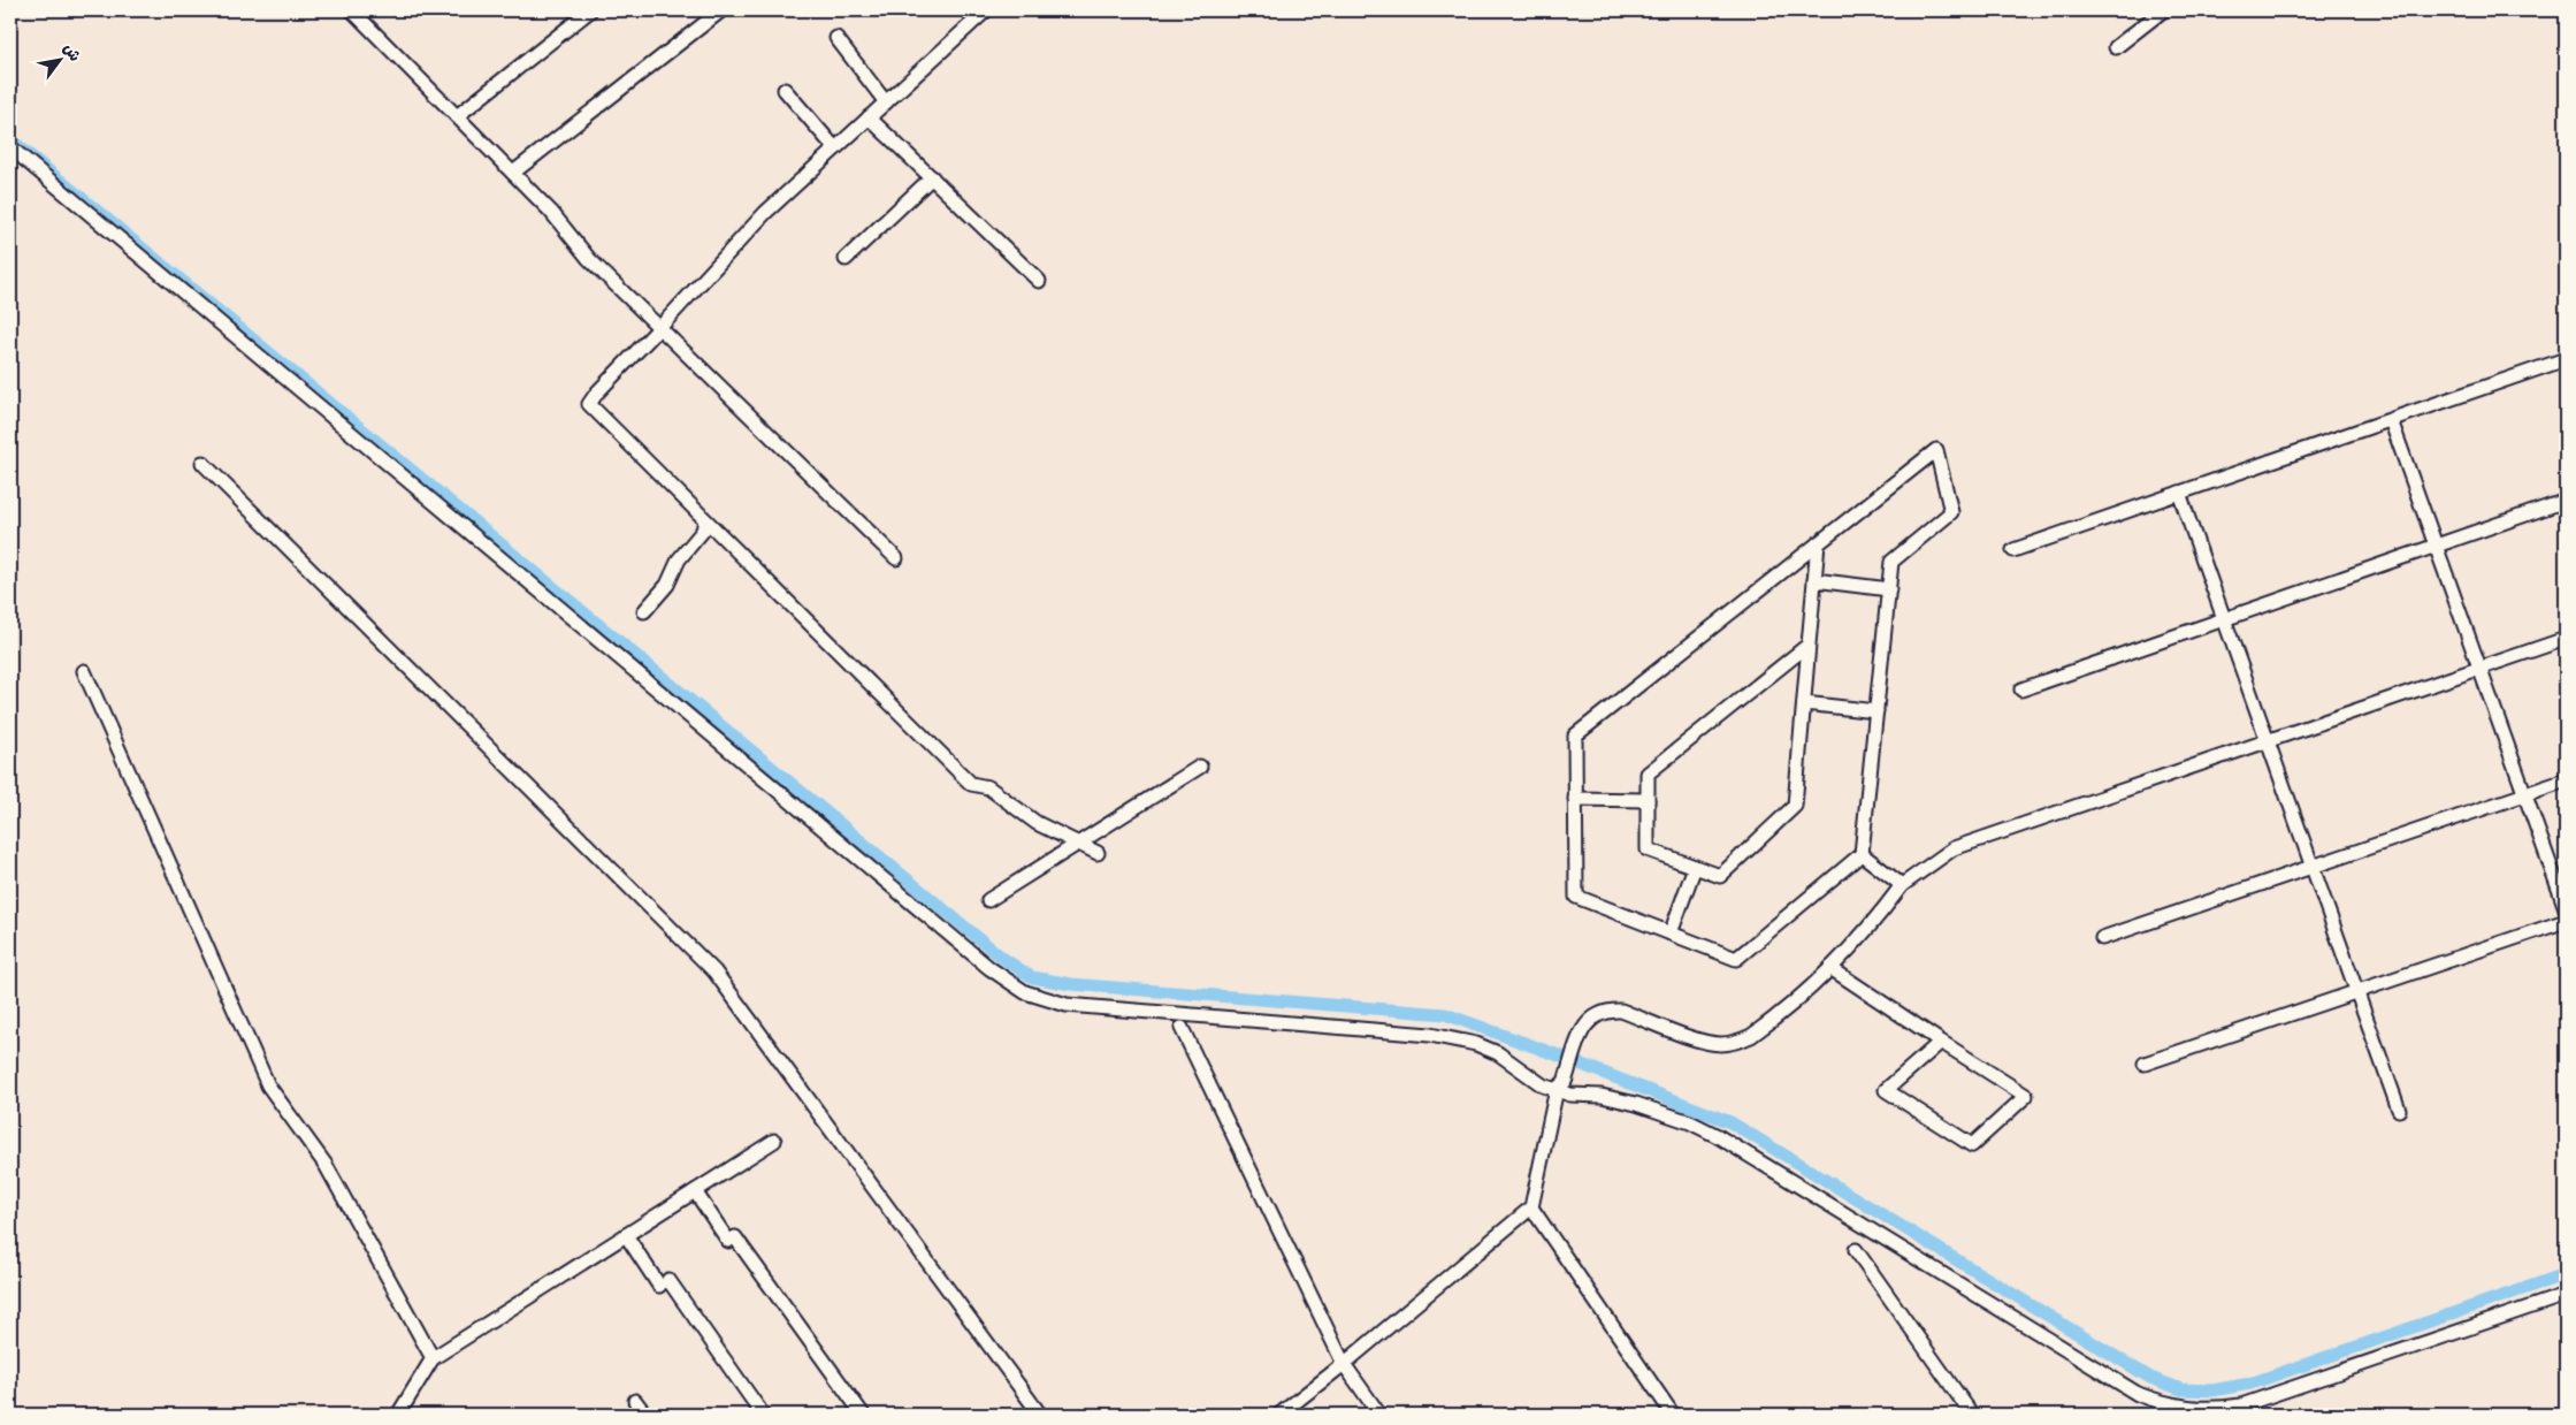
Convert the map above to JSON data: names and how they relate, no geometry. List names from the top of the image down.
{
  "north": "top right"
}
